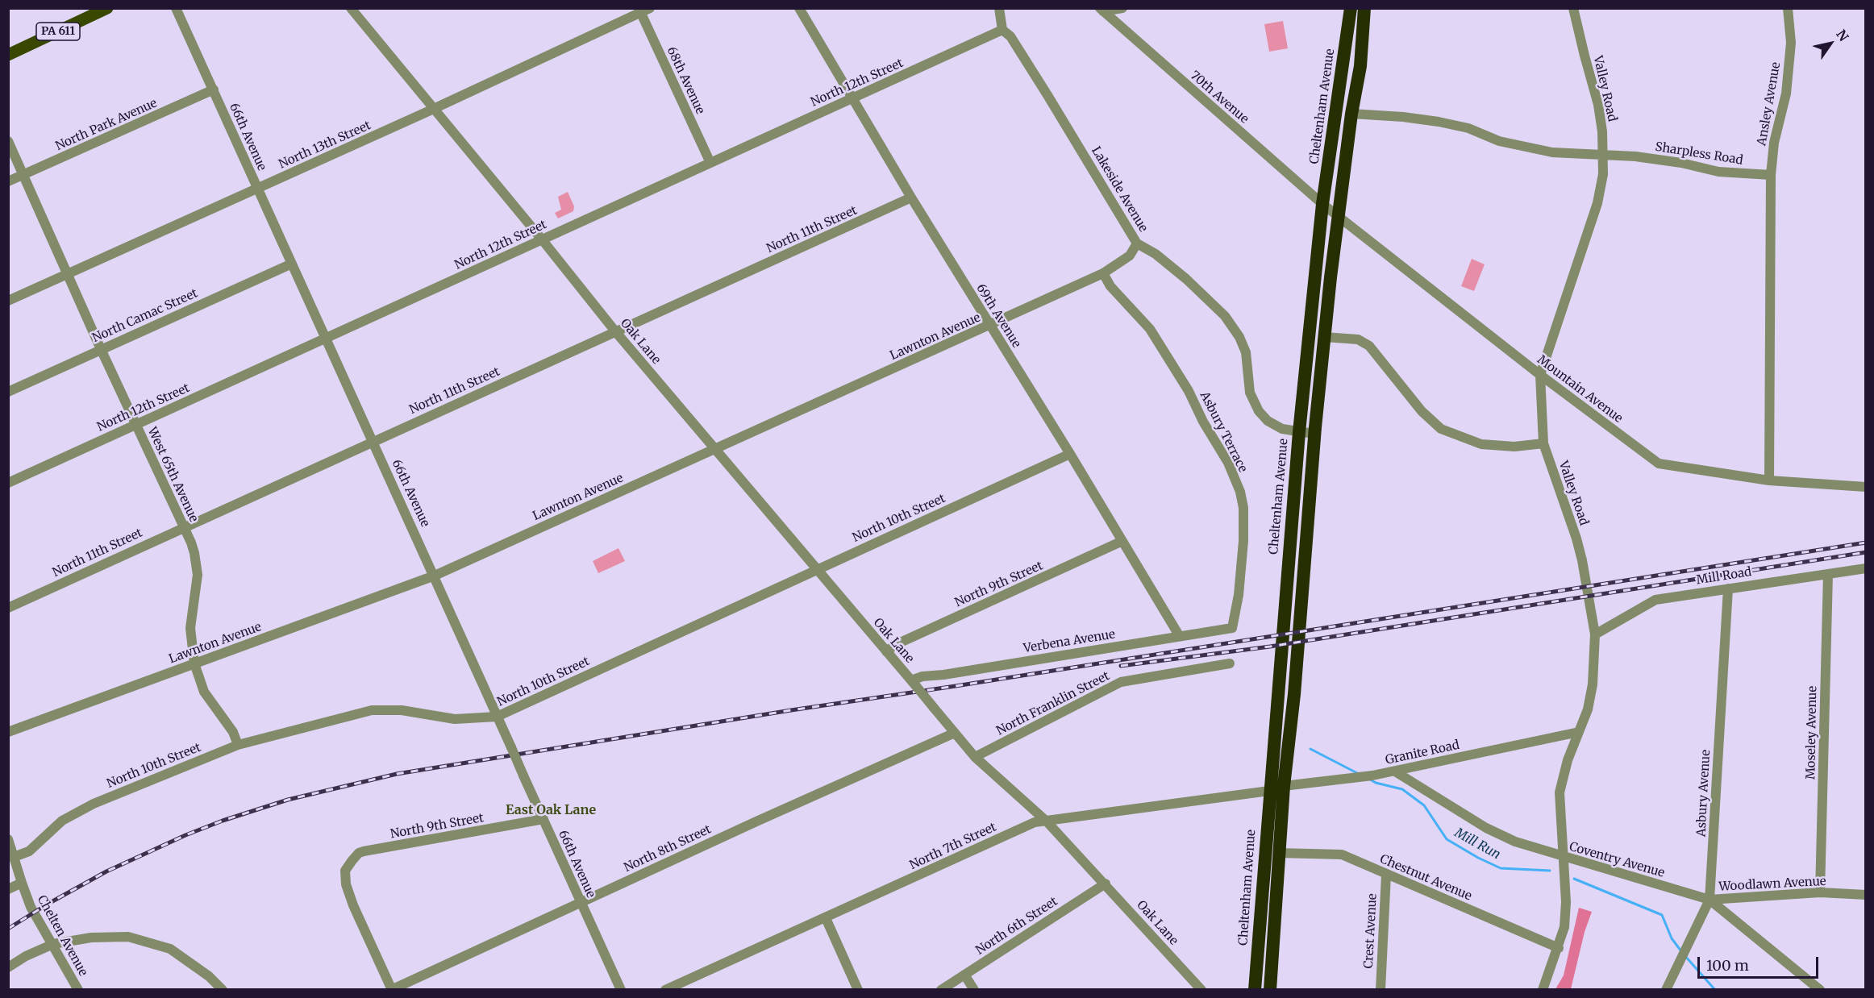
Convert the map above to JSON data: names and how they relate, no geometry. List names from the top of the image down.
{
  "streets": {
    "highway": ["Cheltenham Avenue"],
    "main road": ["PA 611"],
    "street": [
      "68th Avenue",
      "North 12th Street",
      "Valley Road",
      "70th Avenue",
      "Ansley Avenue",
      "North Park Avenue",
      "66th Avenue",
      "North 13th Street",
      "Sharpless Road",
      "Lakeside Avenue",
      "North 11th Street",
      "North Camac Street",
      "69th Avenue",
      "Lawnton Avenue",
      "Oak Lane",
      "Mountain Avenue",
      "Asbury Terrace",
      "West 65th Avenue",
      "North 10th Street",
      "Mill Road",
      "North 9th Street",
      "Verbena Avenue",
      "North Franklin Street",
      "Moseley Avenue",
      "Granite Road",
      "Asbury Avenue",
      "North 7th Street",
      "North 8th Street",
      "Coventry Avenue",
      "Chestnut Avenue",
      "Woodlawn Avenue",
      "North 6th Street",
      "Crest Avenue",
      "Chelten Avenue"
    ]
  },
  "crossings": [
    ["68th Avenue", "North 12th Street"],
    ["68th Avenue", "North 13th Street"],
    ["North 12th Street", "66th Avenue"],
    ["North 12th Street", "Lakeside Avenue"],
    ["North 12th Street", "69th Avenue"],
    ["North 12th Street", "Oak Lane"],
    ["North 12th Street", "West 65th Avenue"],
    ["Valley Road", "Sharpless Road"],
    ["Valley Road", "Mountain Avenue"],
    ["Valley Road", "Mill Road"],
    ["Valley Road", "Granite Road"],
    ["Valley Road", "Coventry Avenue"],
    ["Valley Road", "Chestnut Avenue"],
    ["70th Avenue", "Cheltenham Avenue"],
    ["70th Avenue", "Mountain Avenue"],
    ["Ansley Avenue", "Sharpless Road"],
    ["Cheltenham Avenue", "Lakeside Avenue"],
    ["Cheltenham Avenue", "Mountain Avenue"],
    ["Cheltenham Avenue", "Granite Road"],
    ["Cheltenham Avenue", "North 7th Street"],
    ["North Park Avenue", "66th Avenue"],
    ["North Park Avenue", "West 65th Avenue"],
    ["66th Avenue", "North 13th Street"],
    ["66th Avenue", "North 11th Street"],
    ["66th Avenue", "North Camac Street"],
    ["66th Avenue", "Lawnton Avenue"],
    ["66th Avenue", "North 10th Street"],
    ["66th Avenue", "North 9th Street"],
    ["66th Avenue", "North 8th Street"],
    ["North 13th Street", "Oak Lane"],
    ["North 13th Street", "West 65th Avenue"],
    ["Lakeside Avenue", "Lawnton Avenue"],
    ["North 11th Street", "69th Avenue"],
    ["North 11th Street", "Oak Lane"],
    ["North 11th Street", "West 65th Avenue"],
    ["North Camac Street", "West 65th Avenue"],
    ["69th Avenue", "Lawnton Avenue"],
    ["69th Avenue", "North 10th Street"],
    ["69th Avenue", "North 9th Street"],
    ["69th Avenue", "Verbena Avenue"],
    ["Lawnton Avenue", "Oak Lane"],
    ["Lawnton Avenue", "Asbury Terrace"],
    ["Lawnton Avenue", "West 65th Avenue"],
    ["Oak Lane", "North 10th Street"],
    ["Oak Lane", "North 9th Street"],
    ["Oak Lane", "Verbena Avenue"],
    ["Oak Lane", "North Franklin Street"],
    ["Oak Lane", "North 7th Street"],
    ["Oak Lane", "North 8th Street"],
    ["Oak Lane", "North 6th Street"],
    ["Asbury Terrace", "Verbena Avenue"],
    ["West 65th Avenue", "North 10th Street"],
    ["North 10th Street", "Chelten Avenue"],
    ["Mill Road", "Moseley Avenue"],
    ["Mill Road", "Asbury Avenue"],
    ["North 9th Street", "North 8th Street"],
    ["Moseley Avenue", "Woodlawn Avenue"],
    ["Granite Road", "North 7th Street"],
    ["Granite Road", "Coventry Avenue"],
    ["Asbury Avenue", "Coventry Avenue"],
    ["Asbury Avenue", "Woodlawn Avenue"],
    ["Coventry Avenue", "Woodlawn Avenue"],
    ["Chestnut Avenue", "Crest Avenue"]
  ],
  "districts": ["East Oak Lane"],
  "water": ["Mill Run"],
  "scale_bar": "100 m",
  "north": "top right"
}
